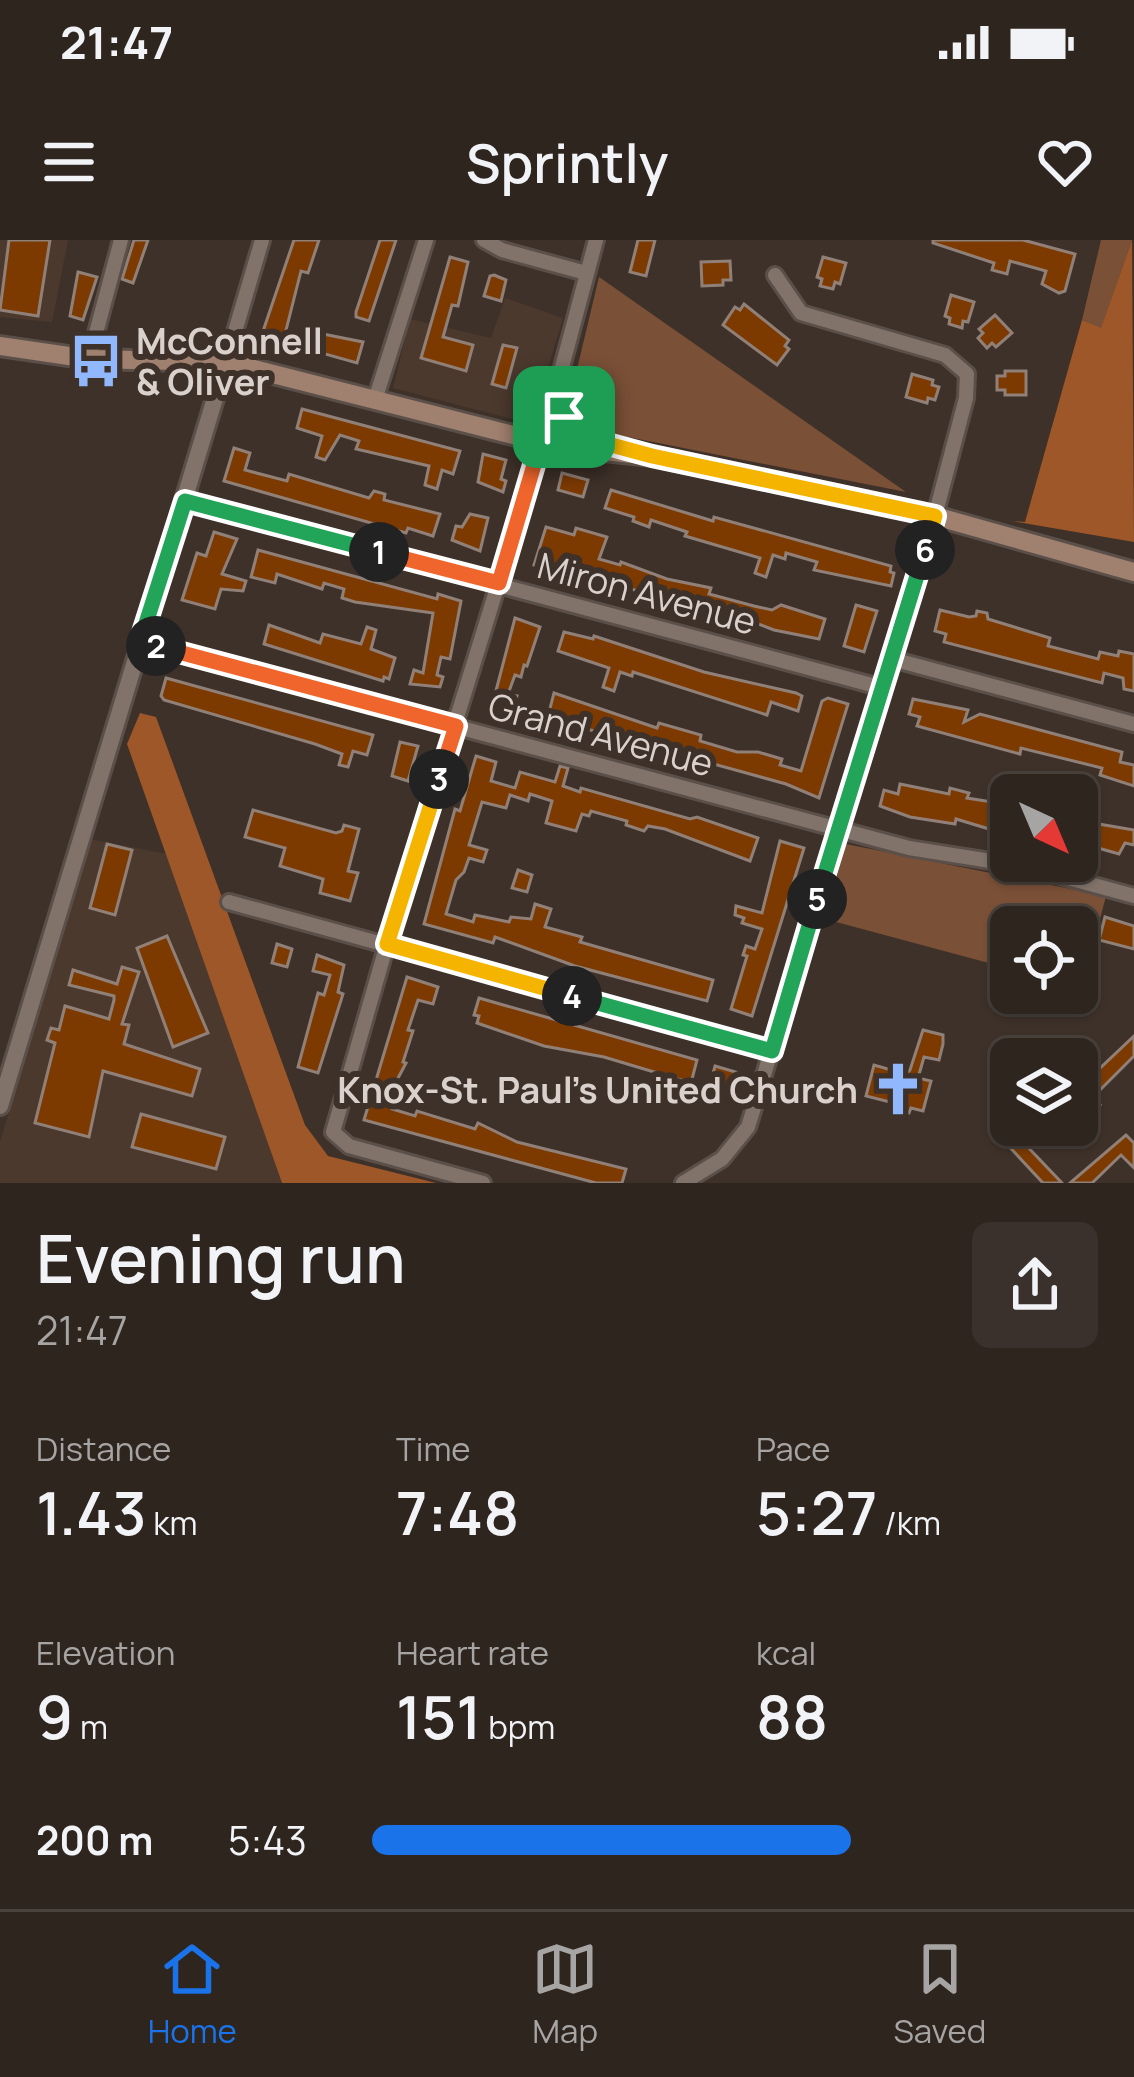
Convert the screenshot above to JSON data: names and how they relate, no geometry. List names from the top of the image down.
{
  "streets": {
    "street": ["Miron Avenue", "Grand Avenue"]
  },
  "places": {
    "bus stop": ["McConnell & Oliver"],
    "church": ["Knox-St. Paul's United Church"]
  },
  "north": "bottom right",
  "page": {
    "status": "21:47",
    "header": "Sprintly",
    "pins": [
      "6",
      "1",
      "2",
      "3",
      "5",
      "4"
    ],
    "heading": ["Evening run", "21:47"],
    "stats": [
      ["Distance", "1.43 km"],
      ["Time", "7:48"],
      ["Pace", "5:27 /km"],
      ["Elevation", "9 m"],
      ["Heart rate", "151 bpm"],
      ["kcal", "88"]
    ],
    "list": [
      {
        "name": "200 m",
        "note": "5:43"
      }
    ],
    "tabs": ["Home", "Map", "Saved"]
  }
}
